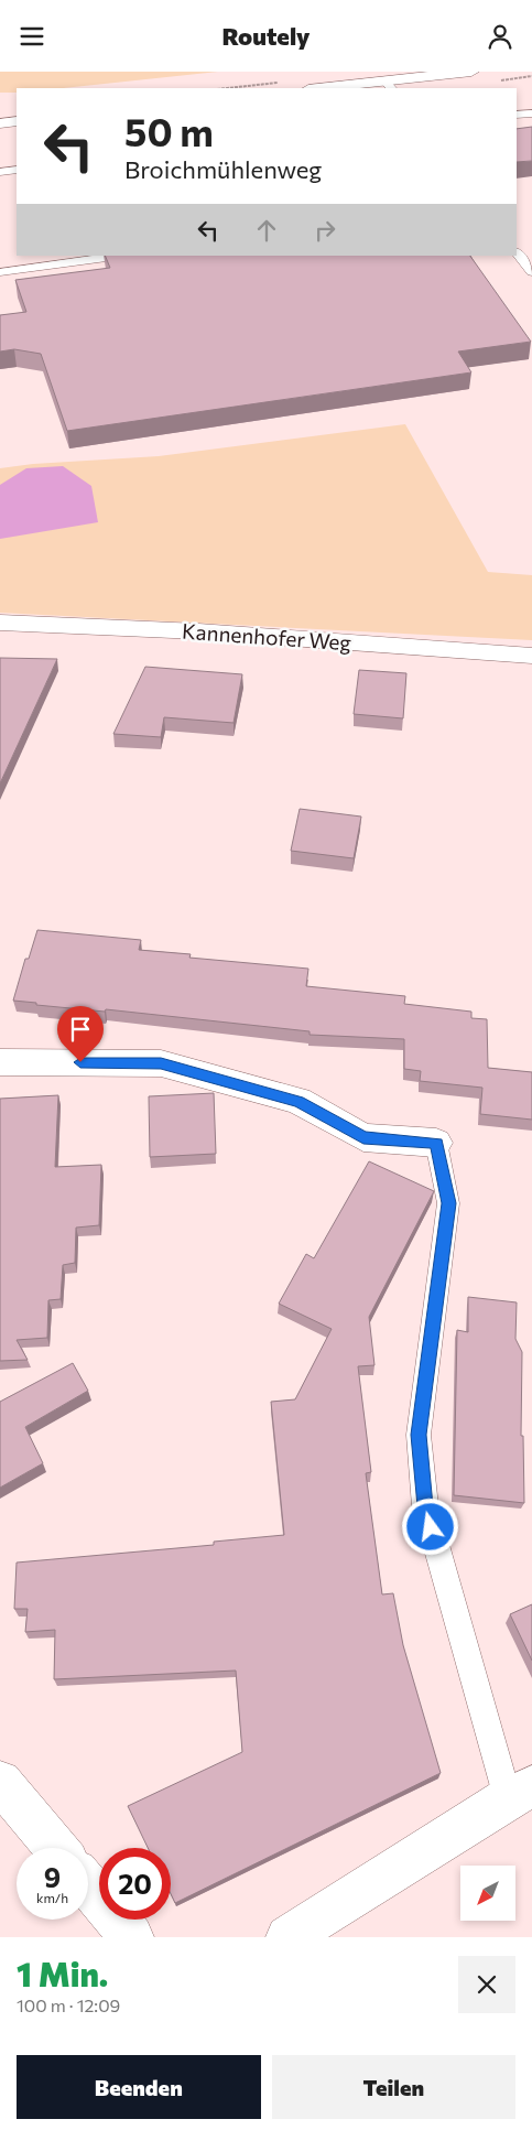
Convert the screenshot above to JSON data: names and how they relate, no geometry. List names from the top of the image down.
{
  "streets": {
    "street": ["Kannenhofer Weg"]
  },
  "north": "bottom left",
  "page": {
    "header": "Routely",
    "turn": ["50 m", "Broichmühlenweg"],
    "speed": "9 km/h",
    "limit": "20",
    "heading": ["1 Min.", "100 m · 12:09"],
    "buttons": ["Beenden", "Teilen"]
  }
}
